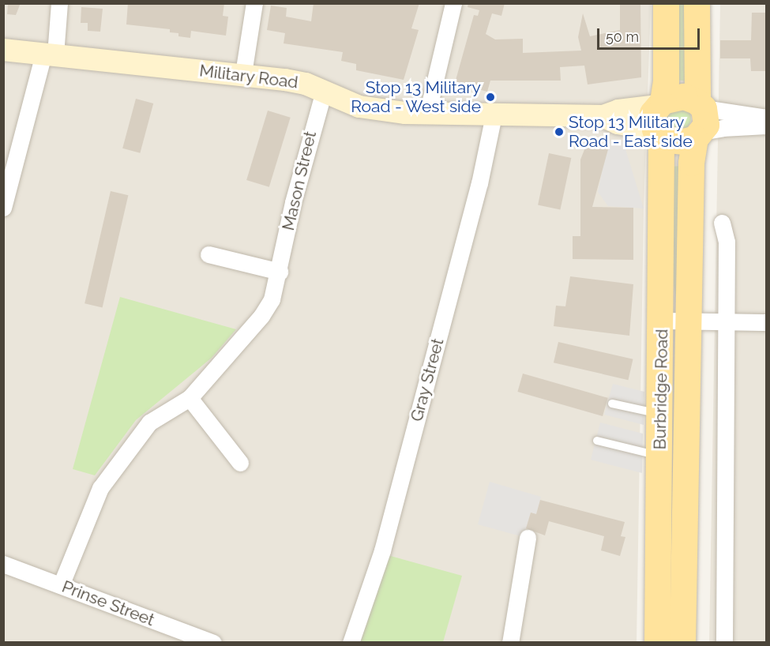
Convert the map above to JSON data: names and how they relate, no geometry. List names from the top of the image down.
{
  "streets": {
    "main road": ["Burbridge Road"],
    "street": [
      "Military Road",
      "Mason Street",
      "Gray Street",
      "Prinse Street"
    ]
  },
  "crossings": [
    ["Military Road", "Mason Street"],
    ["Military Road", "Gray Street"],
    ["Military Road", "Burbridge Road"],
    ["Mason Street", "Prinse Street"]
  ],
  "places": ["Stop 13 Military Road - West side", "Stop 13 Military Road - East side"],
  "scale_bar": "50 m"
}
